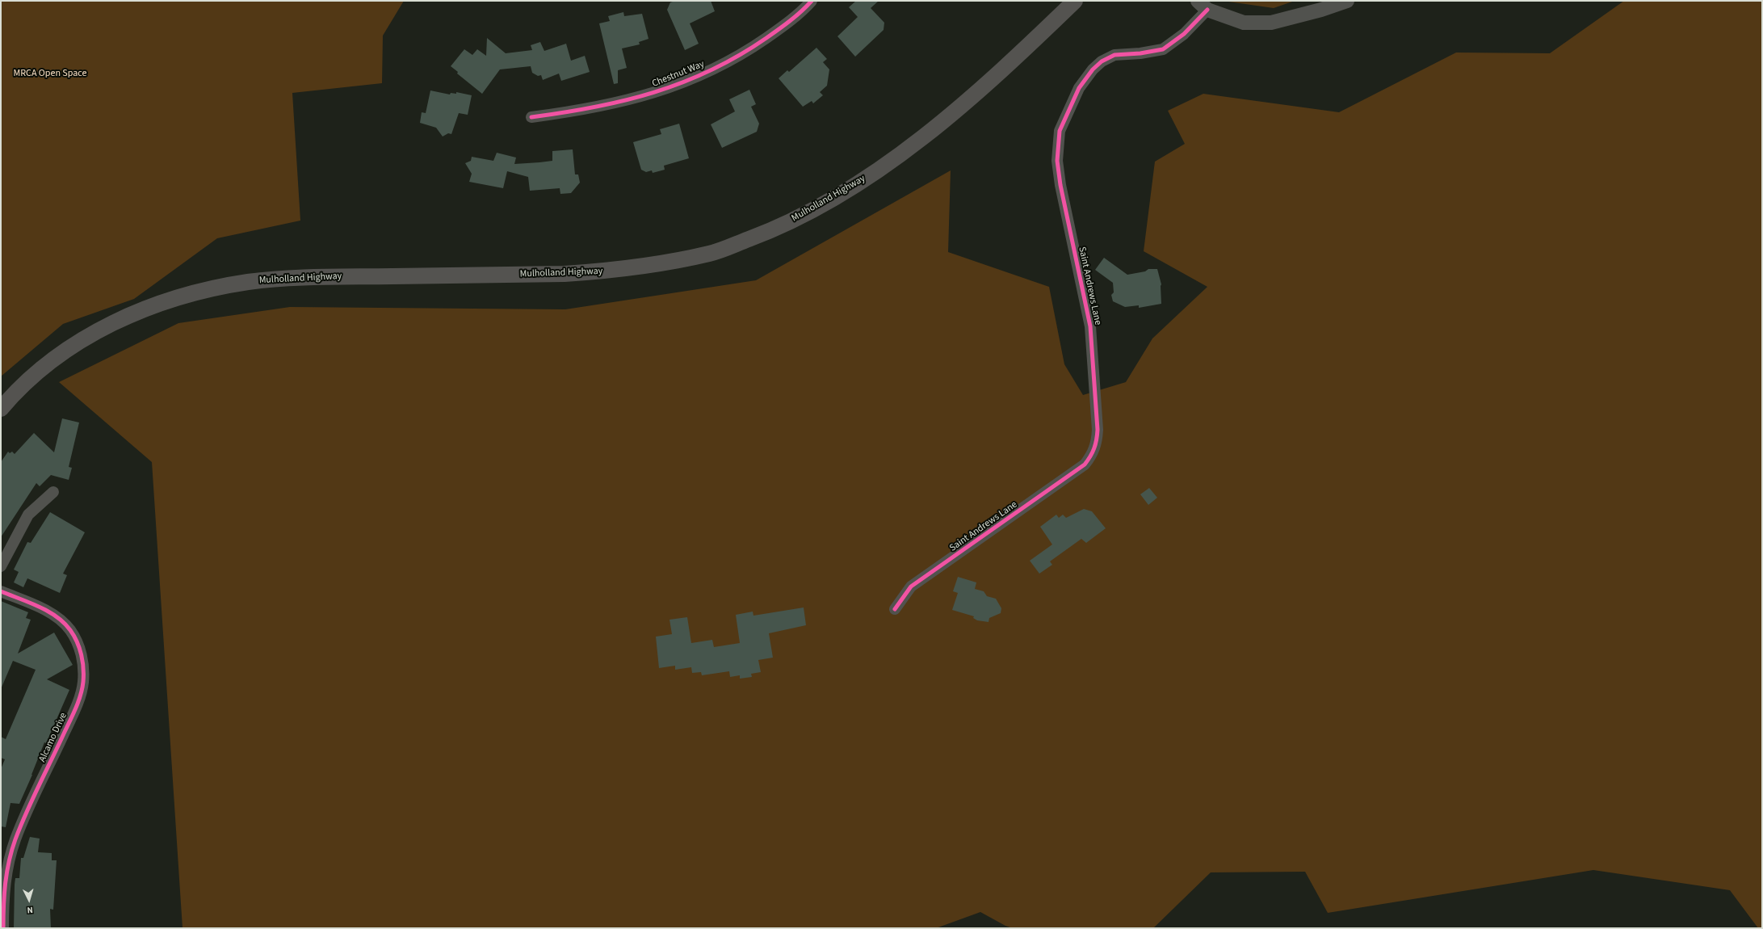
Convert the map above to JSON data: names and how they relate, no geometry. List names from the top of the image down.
{
  "streets": {
    "main road": ["Mulholland Highway"],
    "street": ["Chestnut Way", "Saint Andrews Lane", "Alcamo Drive"]
  },
  "parks": ["MRCA Open Space"],
  "north": "bottom"
}
